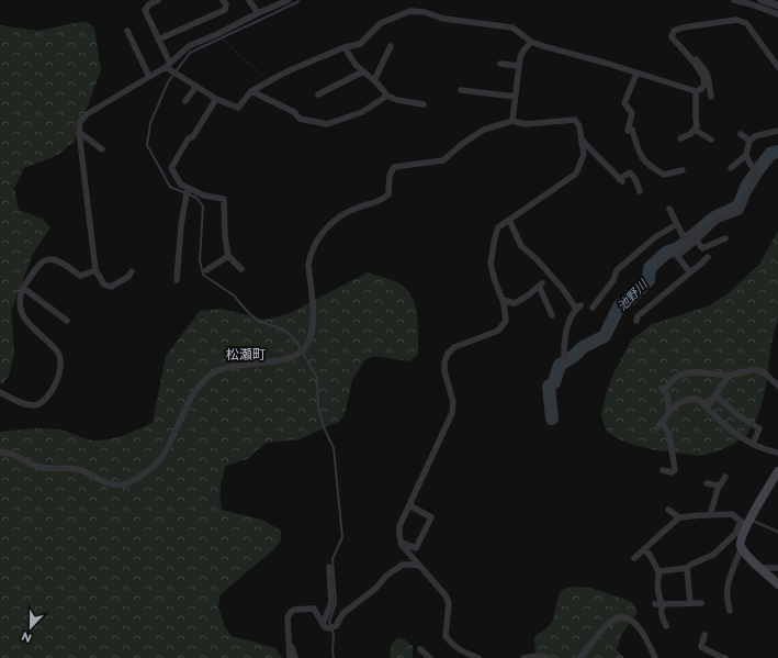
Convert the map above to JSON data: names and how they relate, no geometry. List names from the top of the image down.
{
  "districts": ["松瀬町"],
  "water": ["池野川"],
  "north": "bottom"
}
